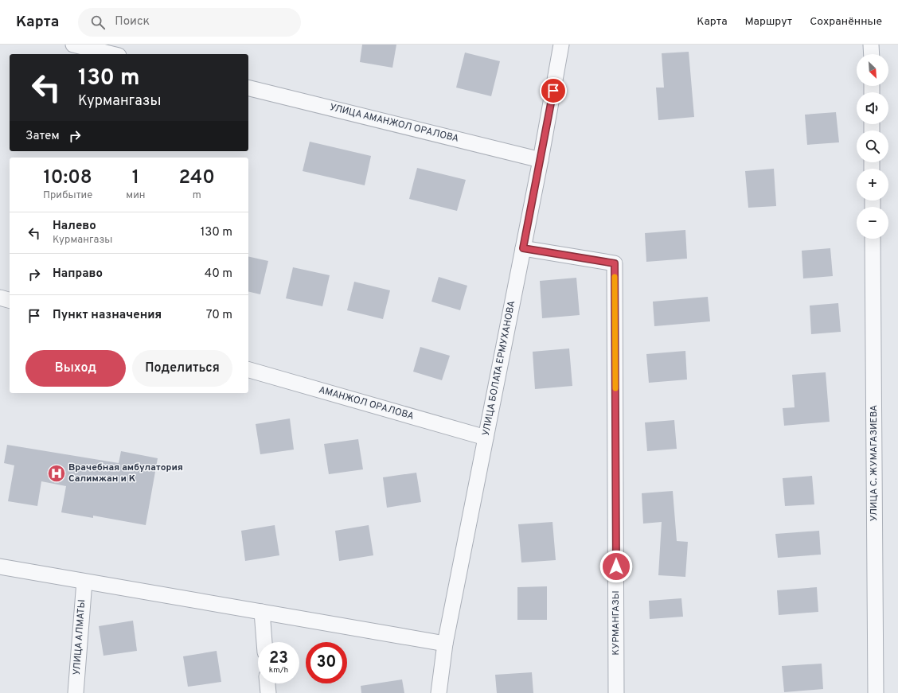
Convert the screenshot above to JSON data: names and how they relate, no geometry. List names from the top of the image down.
{
  "streets": {
    "street": [
      "УЛИЦА АМАНЖОЛ ОРАЛОВА",
      "УЛИЦА БОЛАТА ЕРМУХАНОВА",
      "АМАНЖОЛ ОРАЛОВА",
      "УЛИЦА С. ЖУМАГАЗИЕВА",
      "КУРМАНГАЗЫ",
      "УЛИЦА АЛМАТЫ"
    ]
  },
  "crossings": [
    ["УЛИЦА АМАНЖОЛ ОРАЛОВА", "УЛИЦА БОЛАТА ЕРМУХАНОВА"],
    ["УЛИЦА БОЛАТА ЕРМУХАНОВА", "АМАНЖОЛ ОРАЛОВА"],
    ["УЛИЦА БОЛАТА ЕРМУХАНОВА", "КУРМАНГАЗЫ"]
  ],
  "places": {
    "hospital": ["Врачебная амбулатория Салимжан и К"]
  },
  "north": "bottom right",
  "page": {
    "header": "Карта",
    "search": "Поиск",
    "nav": ["Карта", "Маршрут", "Сохранённые"],
    "map_buttons": ["+", "−"],
    "turn": ["130 m", "Курмангазы"],
    "then": "Затем",
    "eta": [
      "10:08",
      "Прибытие",
      "1",
      "мин",
      "240",
      "m"
    ],
    "list": [
      {
        "name": "Налево",
        "note": "Курмангазы",
        "value": "130 m"
      },
      {
        "name": "Направо",
        "value": "40 m"
      },
      {
        "name": "Пункт назначения",
        "value": "70 m"
      }
    ],
    "buttons": ["Выход", "Поделиться"],
    "speed": "23 km/h",
    "limit": "30"
  }
}
